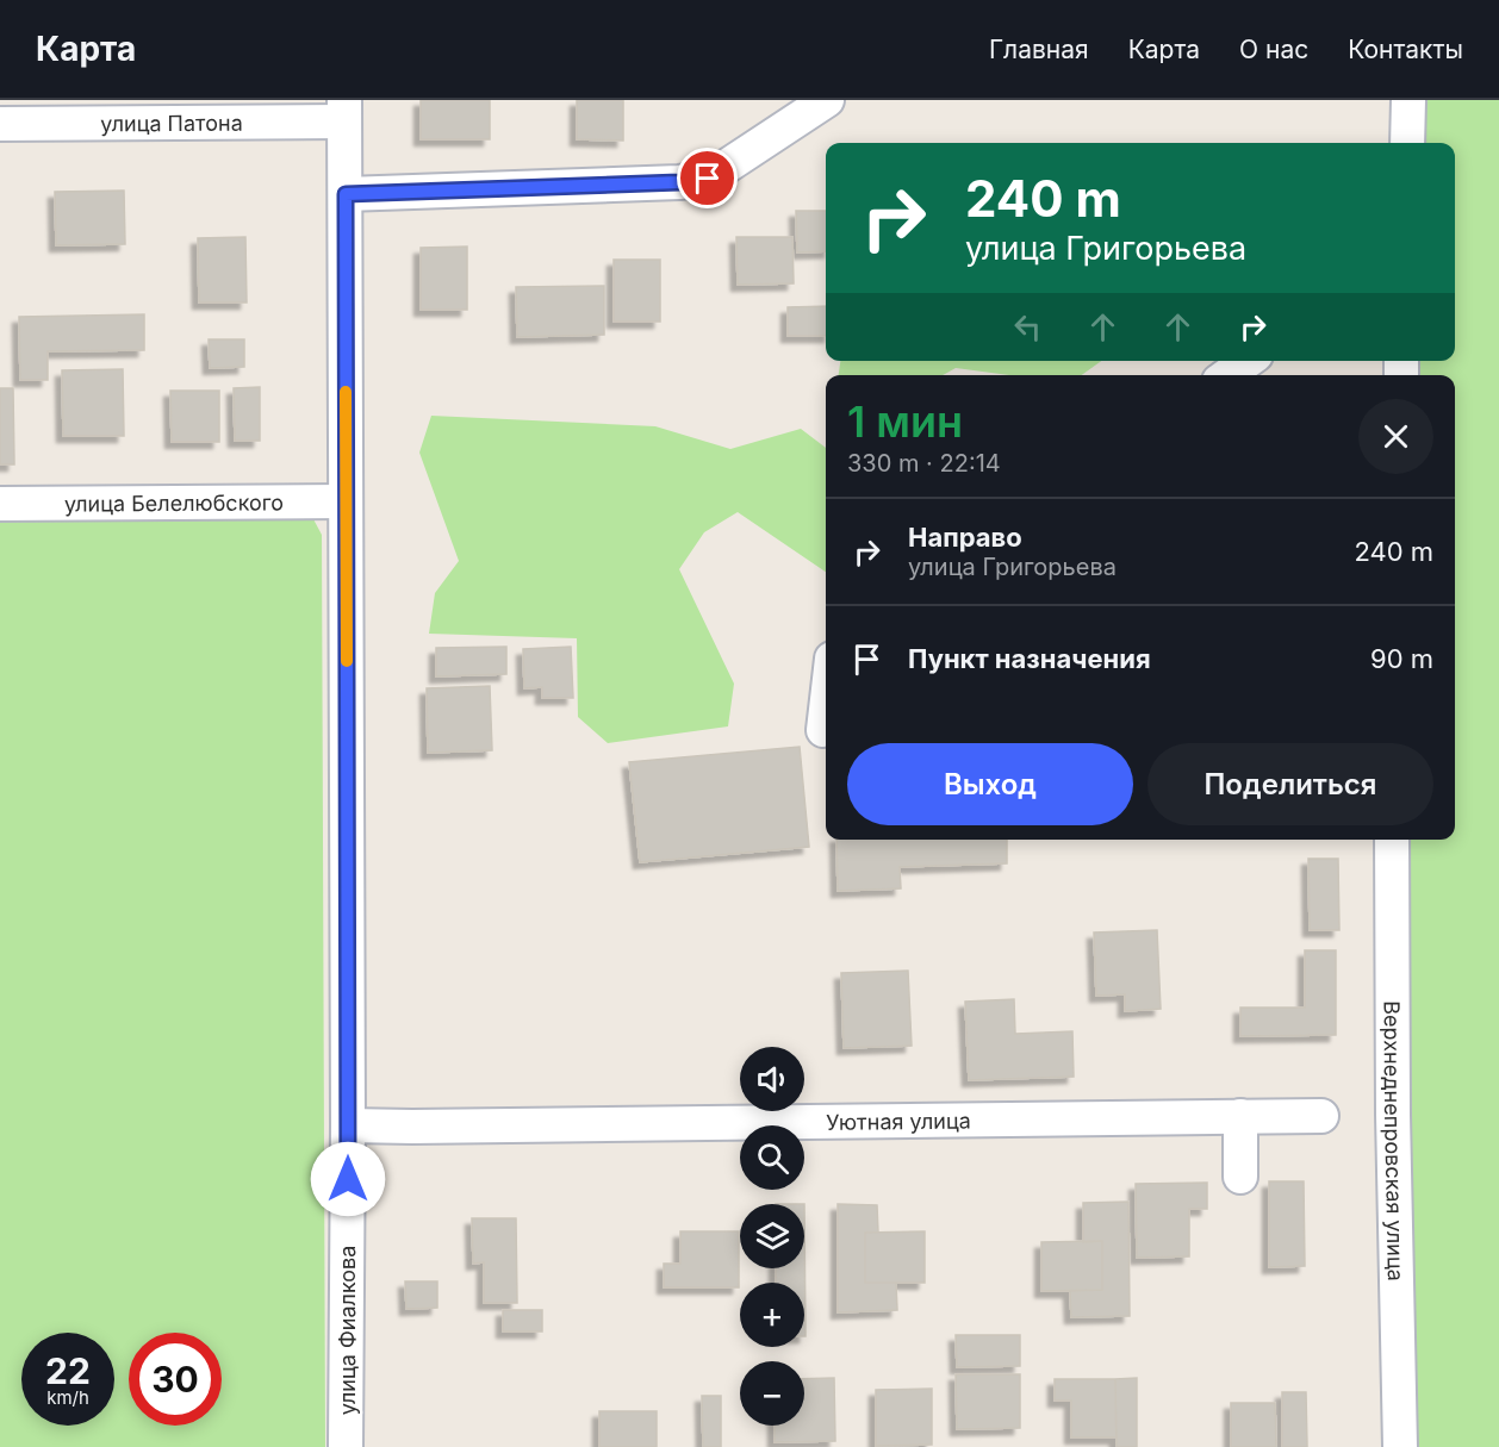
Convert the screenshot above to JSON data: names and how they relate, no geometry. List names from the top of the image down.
{
  "streets": {
    "street": [
      "улица Патона",
      "улица Белелюбского",
      "Уютная улица",
      "Верхнеднепровская улица",
      "улица Фиалкова"
    ]
  },
  "crossings": [
    ["улица Патона", "улица Фиалкова"],
    ["улица Белелюбского", "улица Фиалкова"],
    ["Уютная улица", "улица Фиалкова"]
  ],
  "page": {
    "header": "Карта",
    "nav": [
      "Главная",
      "Карта",
      "О нас",
      "Контакты"
    ],
    "turn": ["240 m", "улица Григорьева"],
    "heading": ["1 мин", "330 m · 22:14"],
    "list": [
      {
        "name": "Направо",
        "note": "улица Григорьева",
        "value": "240 m"
      },
      {
        "name": "Пункт назначения",
        "value": "90 m"
      }
    ],
    "buttons": ["Выход", "Поделиться"],
    "map_buttons": ["+", "−"],
    "speed": "22 km/h",
    "limit": "30"
  }
}
